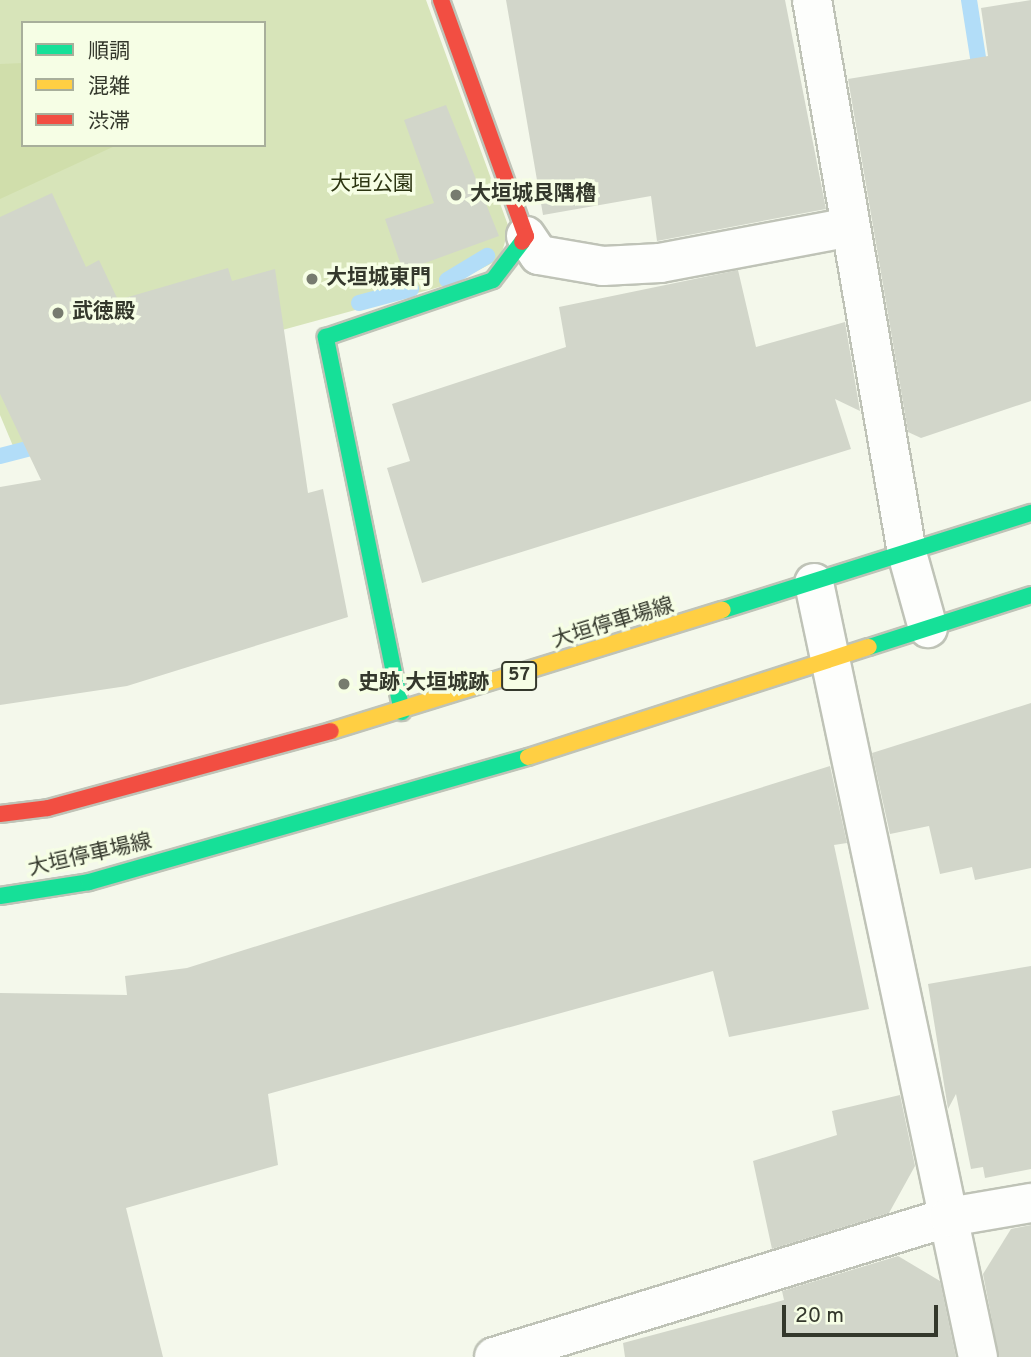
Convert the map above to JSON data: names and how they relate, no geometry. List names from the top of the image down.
{
  "streets": {
    "main road": ["大垣停車場線", "57"]
  },
  "parks": ["大垣公園"],
  "places": [
    "大垣城艮隅櫓",
    "大垣城東門",
    "武徳殿",
    "史跡 大垣城跡"
  ],
  "legend": ["順調", "混雑", "渋滞"],
  "scale_bar": "20 m"
}
